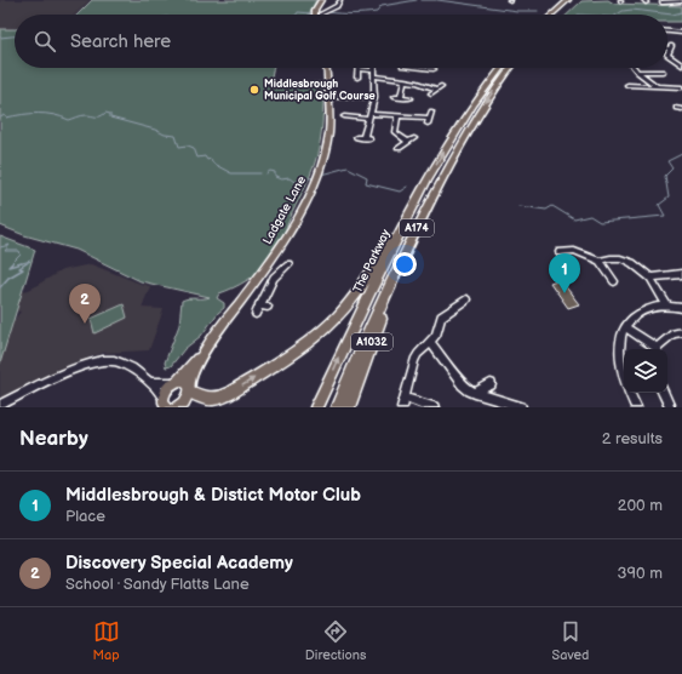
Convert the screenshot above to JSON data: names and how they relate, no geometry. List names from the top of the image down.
{
  "streets": {
    "highway": ["A174", "The Parkway", "A1032"],
    "main road": ["Ladgate Lane"]
  },
  "crossings": [
    ["Ladgate Lane", "A174"],
    ["A174", "The Parkway"],
    ["A174", "A1032"]
  ],
  "places": ["Middlesbrough Municipal Golf Course"],
  "page": {
    "search": "Search here",
    "pins": ["1", "2"],
    "heading": ["Nearby", "2 results"],
    "list": [
      {
        "mark": "1",
        "name": "Middlesbrough & Distict Motor Club",
        "note": "Place",
        "value": "200 m"
      },
      {
        "mark": "2",
        "name": "Discovery Special Academy",
        "note": "School · Sandy Flatts Lane",
        "value": "390 m"
      }
    ],
    "nav": ["Map", "Directions", "Saved"]
  }
}
